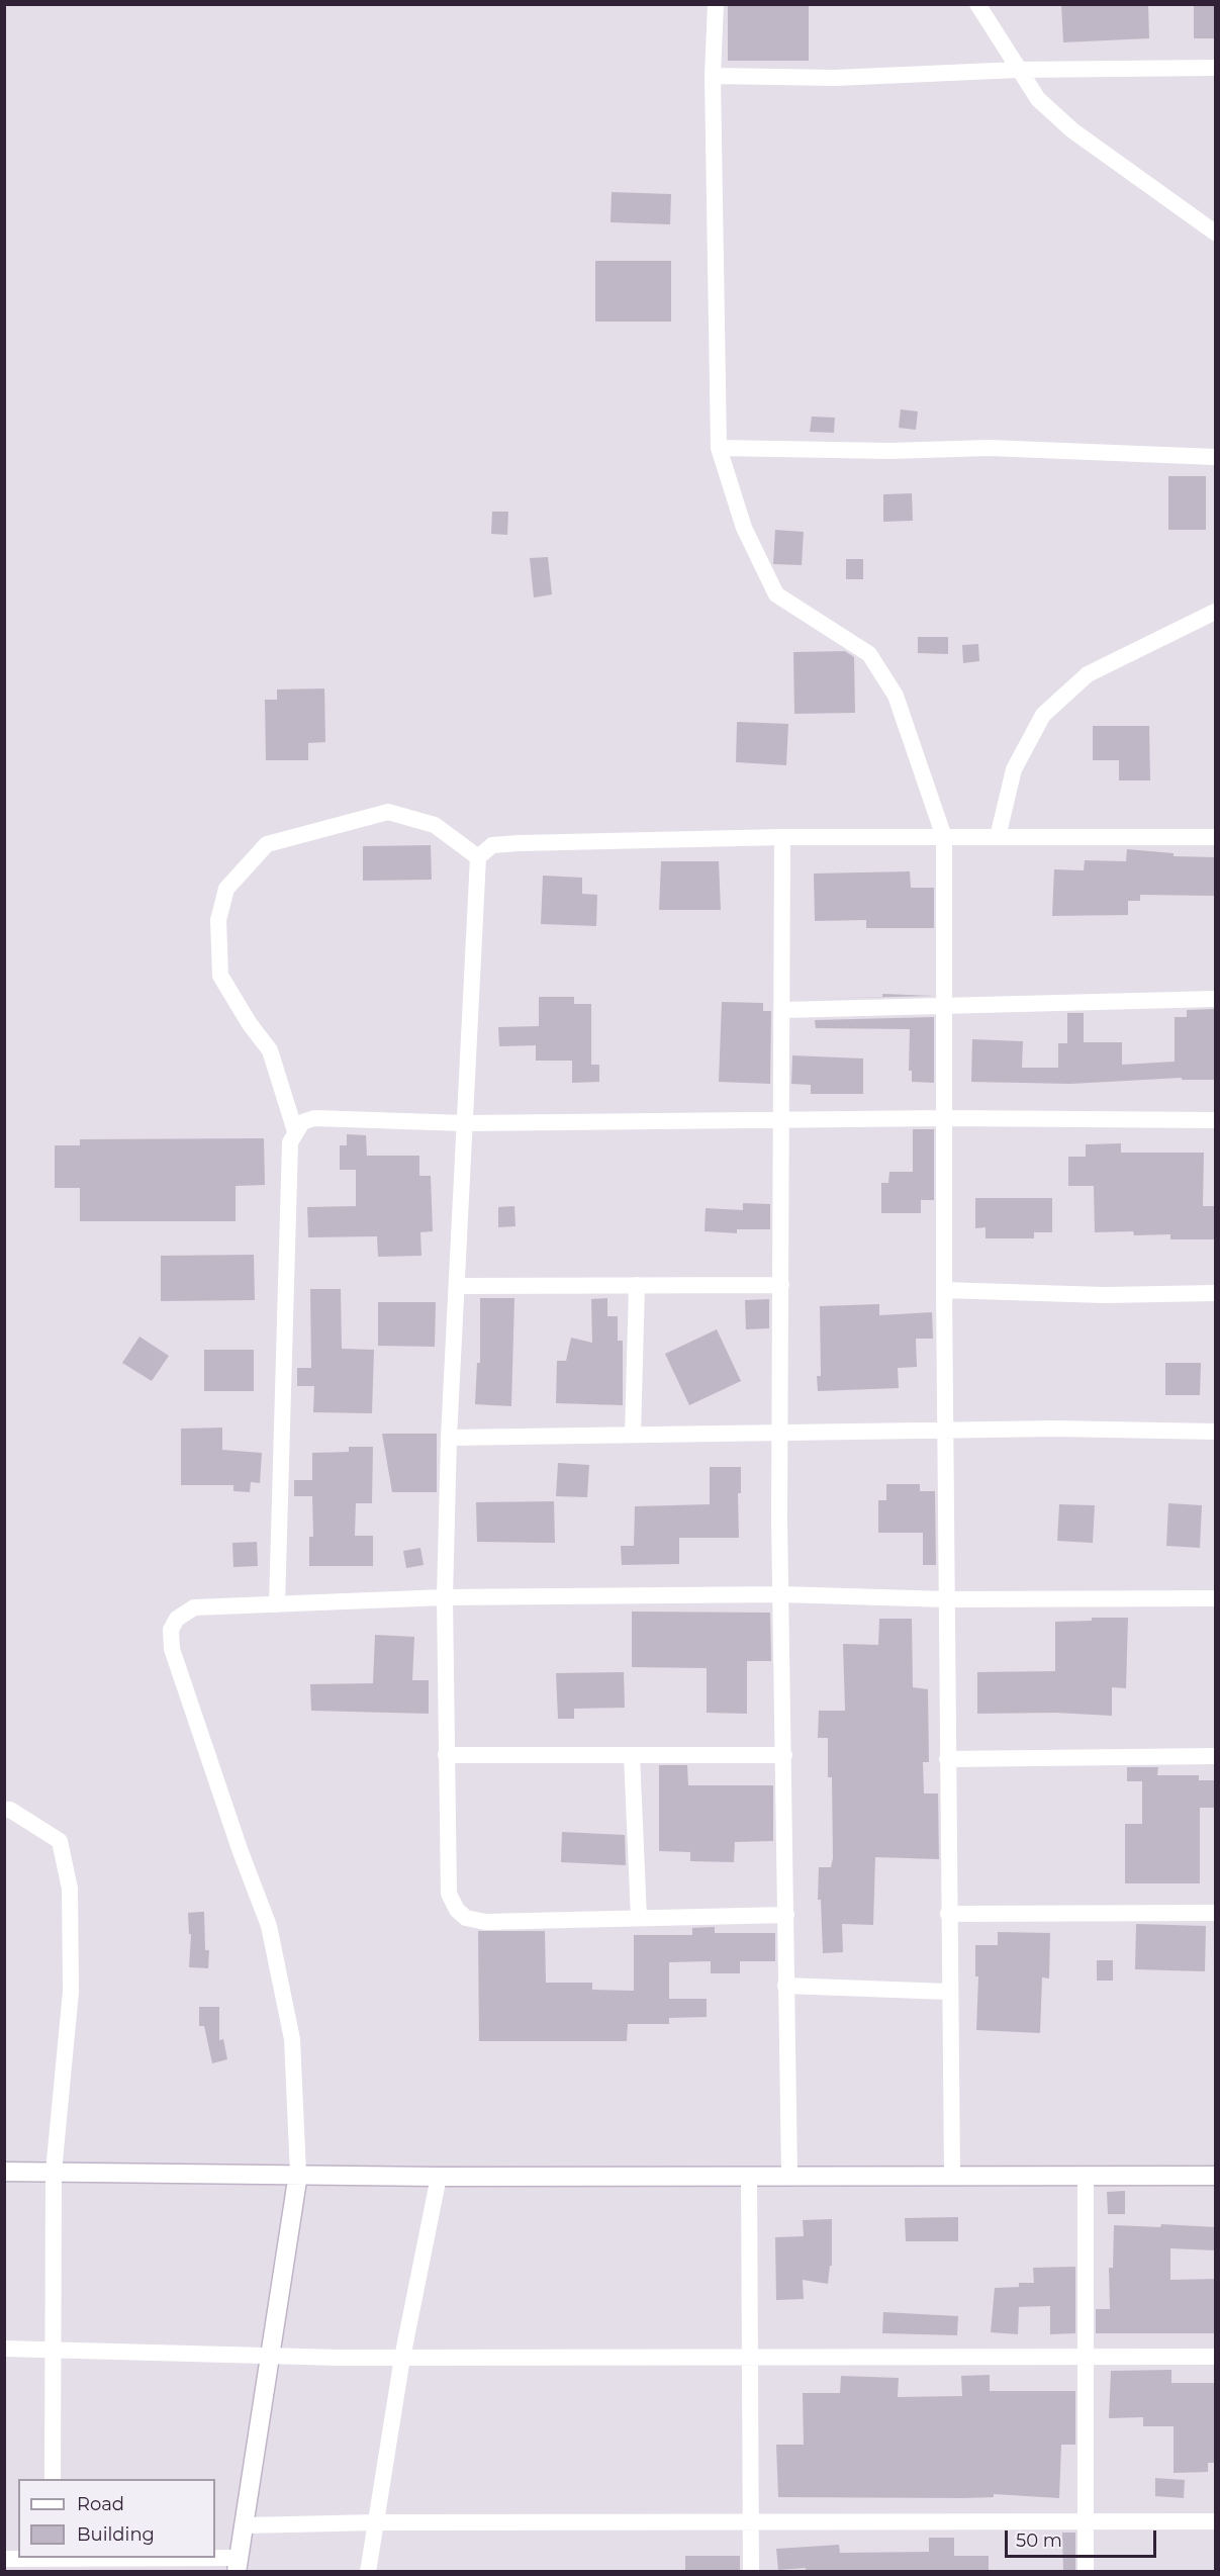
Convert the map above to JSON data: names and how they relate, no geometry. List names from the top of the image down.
{
  "legend": ["Road", "Building"],
  "scale_bar": "50 m"
}
